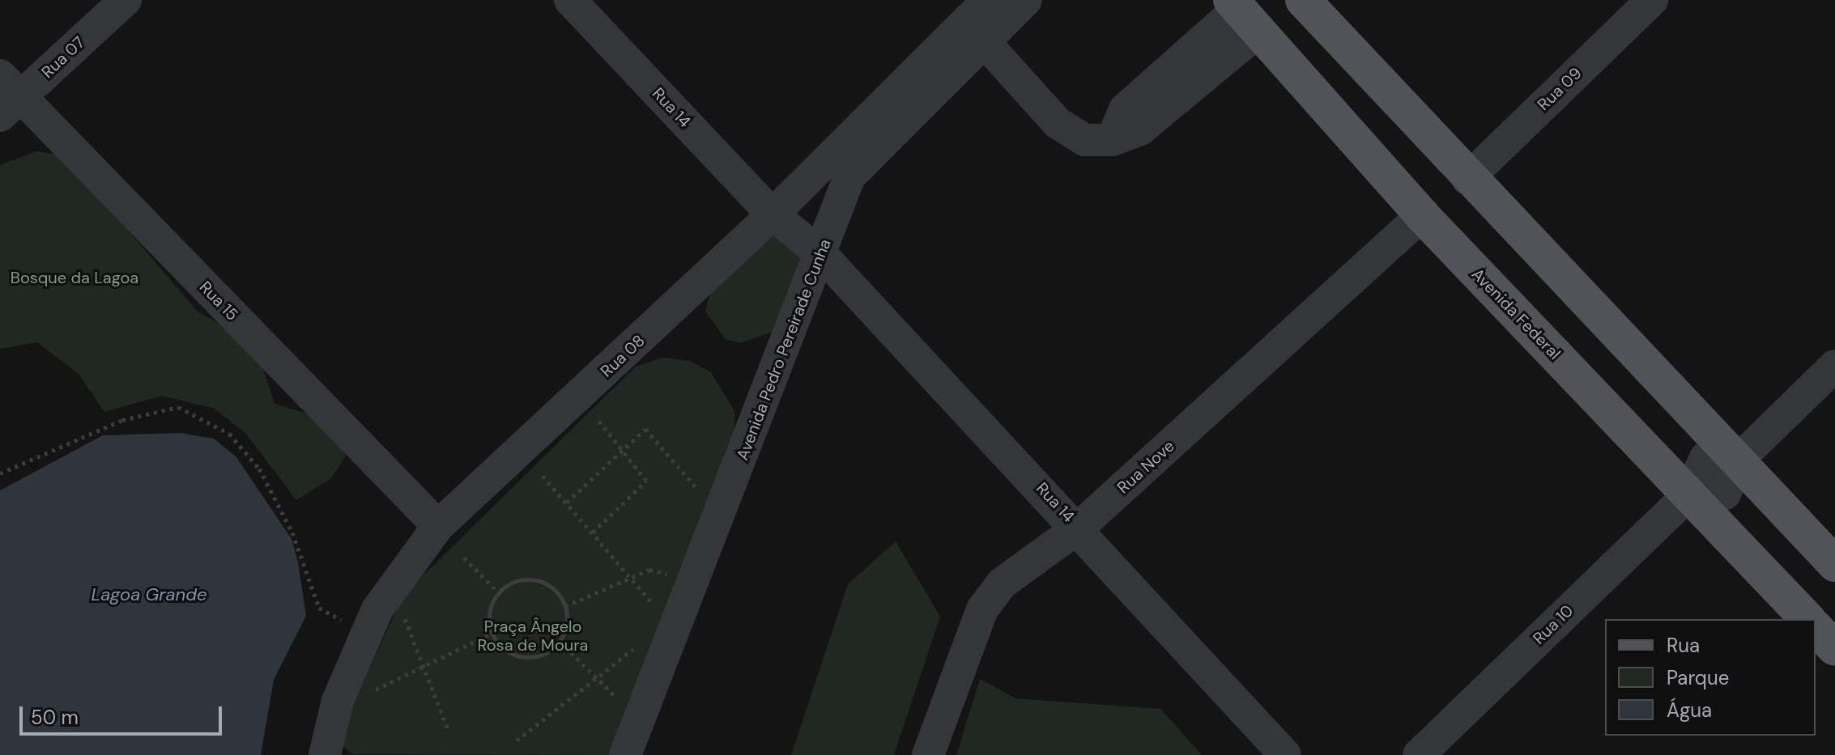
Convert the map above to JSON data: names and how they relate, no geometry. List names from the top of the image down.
{
  "streets": {
    "main road": ["Avenida Federal"],
    "street": [
      "Rua 07",
      "Rua 09",
      "Rua 14",
      "Rua 15",
      "Avenida Pedro Pereirade Cunha",
      "Rua 08",
      "Rua Nove",
      "Rua 10"
    ]
  },
  "crossings": [
    ["Rua 07", "Rua 15"],
    ["Rua 14", "Avenida Pedro Pereirade Cunha"],
    ["Rua 14", "Rua 08"],
    ["Rua 14", "Rua Nove"],
    ["Rua 15", "Rua 08"],
    ["Avenida Federal", "Rua Nove"],
    ["Avenida Federal", "Rua 10"]
  ],
  "water": ["Lagoa Grande"],
  "parks": ["Bosque da Lagoa", "Praça Ângelo Rosa de Moura"],
  "legend": ["Rua", "Parque", "Água"],
  "scale_bar": "50 m"
}
